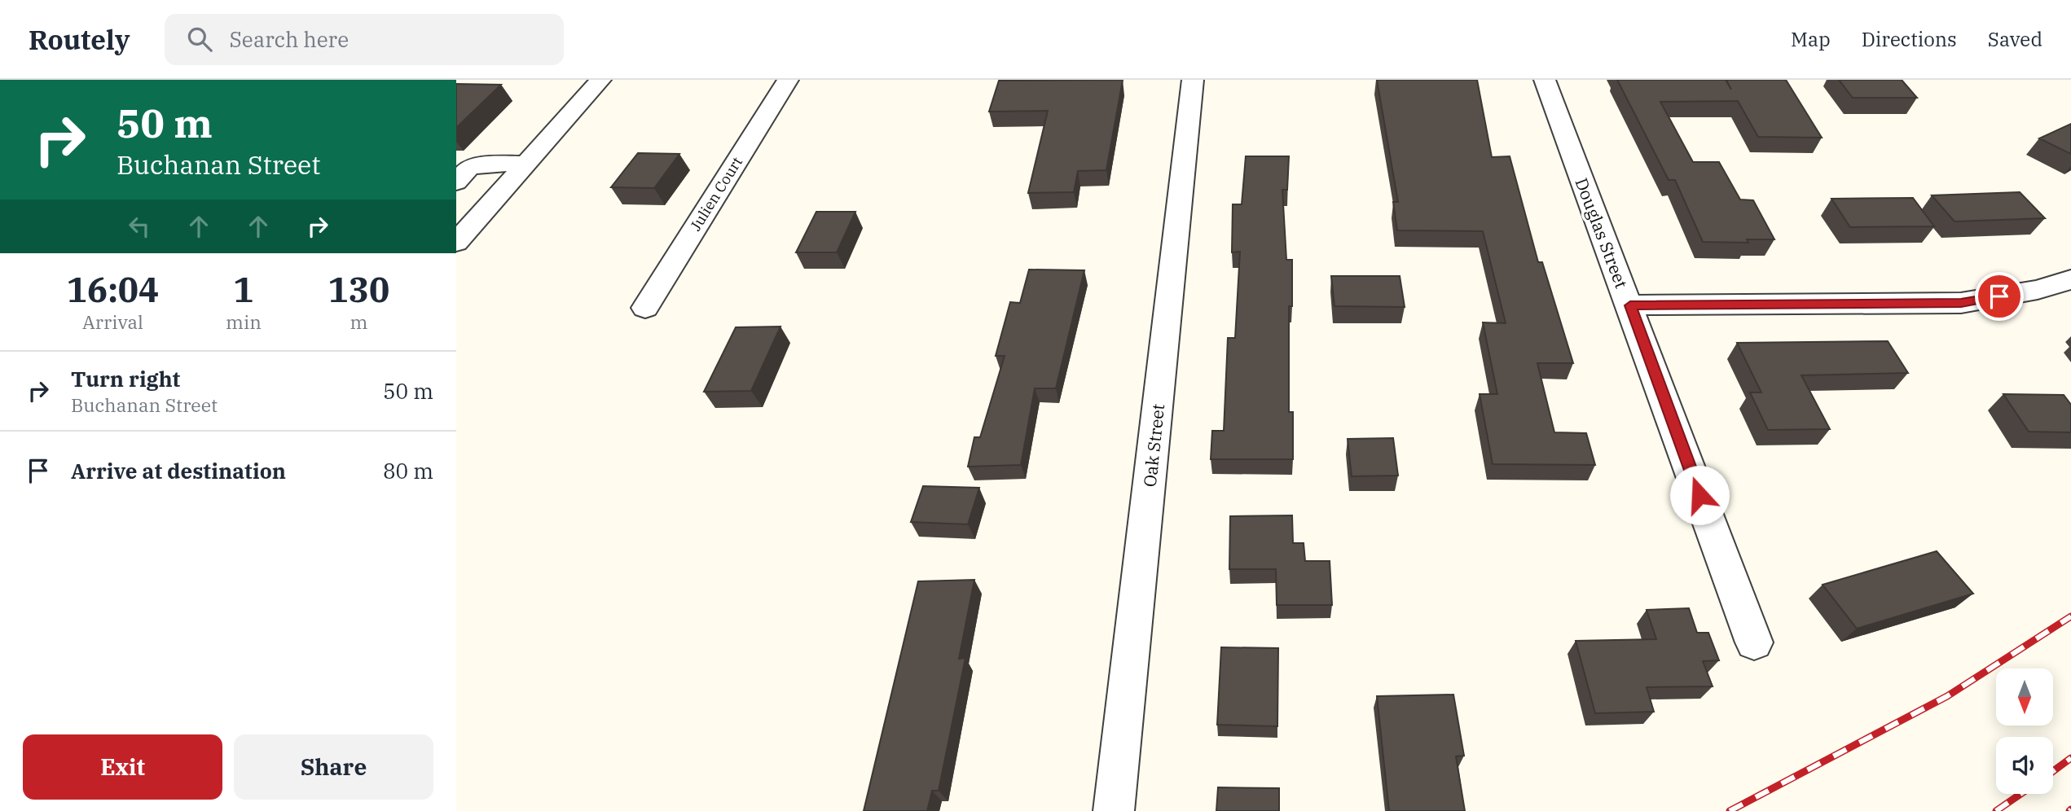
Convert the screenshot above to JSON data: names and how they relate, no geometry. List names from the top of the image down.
{
  "streets": {
    "street": ["Julien Court", "Douglas Street", "Oak Street"]
  },
  "north": "bottom",
  "page": {
    "header": "Routely",
    "search": "Search here",
    "nav": ["Map", "Directions", "Saved"],
    "turn": ["50 m", "Buchanan Street"],
    "eta": [
      "16:04",
      "Arrival",
      "1",
      "min",
      "130",
      "m"
    ],
    "list": [
      {
        "name": "Turn right",
        "note": "Buchanan Street",
        "value": "50 m"
      },
      {
        "name": "Arrive at destination",
        "value": "80 m"
      }
    ],
    "buttons": ["Exit", "Share"]
  }
}
